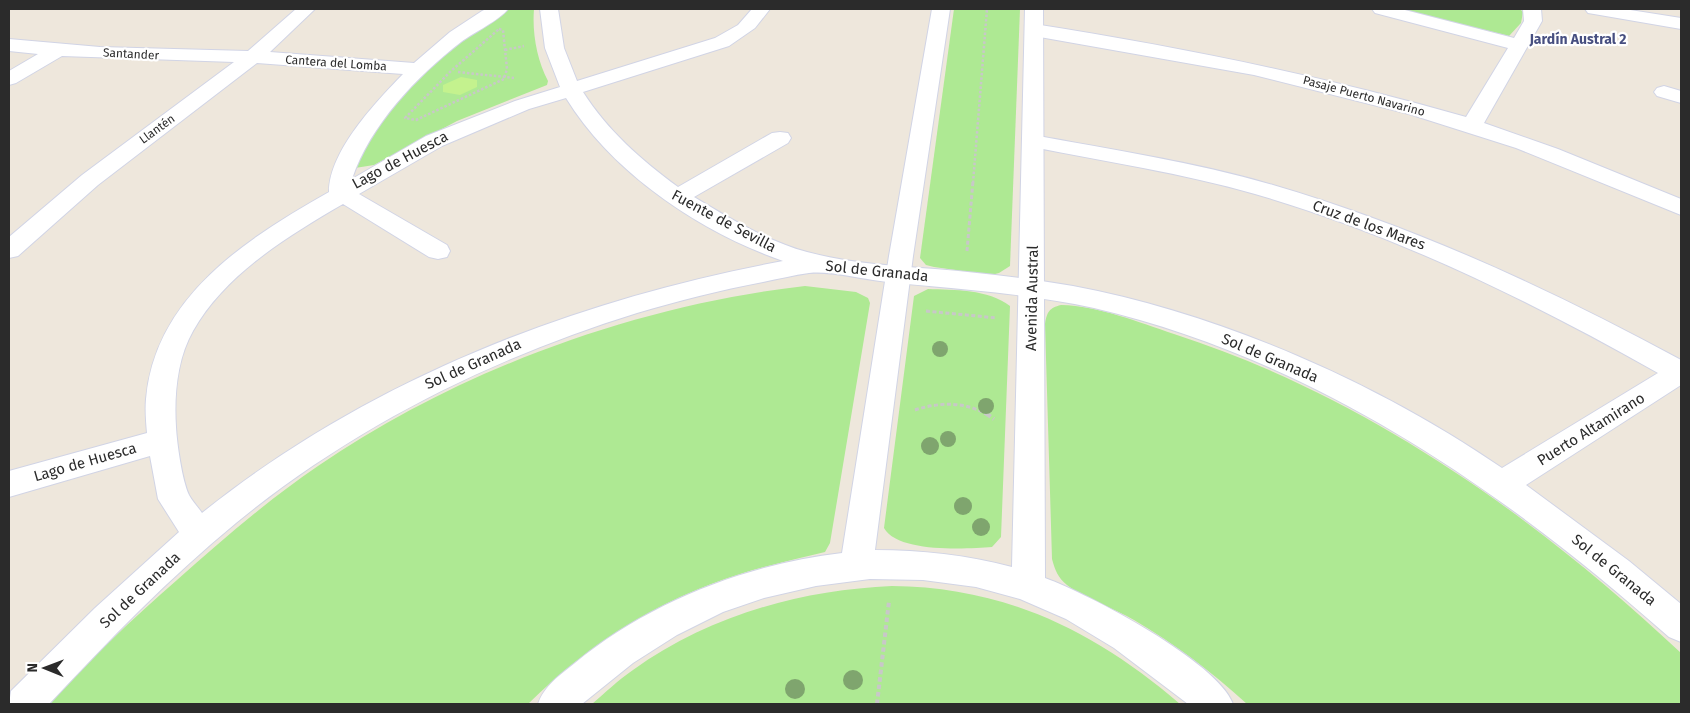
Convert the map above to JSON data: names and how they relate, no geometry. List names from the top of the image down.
{
  "streets": {
    "street": [
      "Santander",
      "Cantera del Lomba",
      "Pasaje Puerto Navarino",
      "Llantén",
      "Lago de Huesca",
      "Fuente de Sevilla",
      "Cruz de los Mares",
      "Sol de Granada",
      "Avenida Austral",
      "Puerto Altamirano"
    ]
  },
  "crossings": [
    ["Santander", "Cantera del Lomba"],
    ["Santander", "Llantén"],
    ["Cantera del Lomba", "Llantén"],
    ["Pasaje Puerto Navarino", "Avenida Austral"],
    ["Lago de Huesca", "Fuente de Sevilla"],
    ["Lago de Huesca", "Sol de Granada"],
    ["Fuente de Sevilla", "Sol de Granada"],
    ["Cruz de los Mares", "Avenida Austral"],
    ["Cruz de los Mares", "Puerto Altamirano"],
    ["Sol de Granada", "Avenida Austral"],
    ["Sol de Granada", "Puerto Altamirano"]
  ],
  "districts": ["Jardín Austral 2"],
  "north": "left"
}
